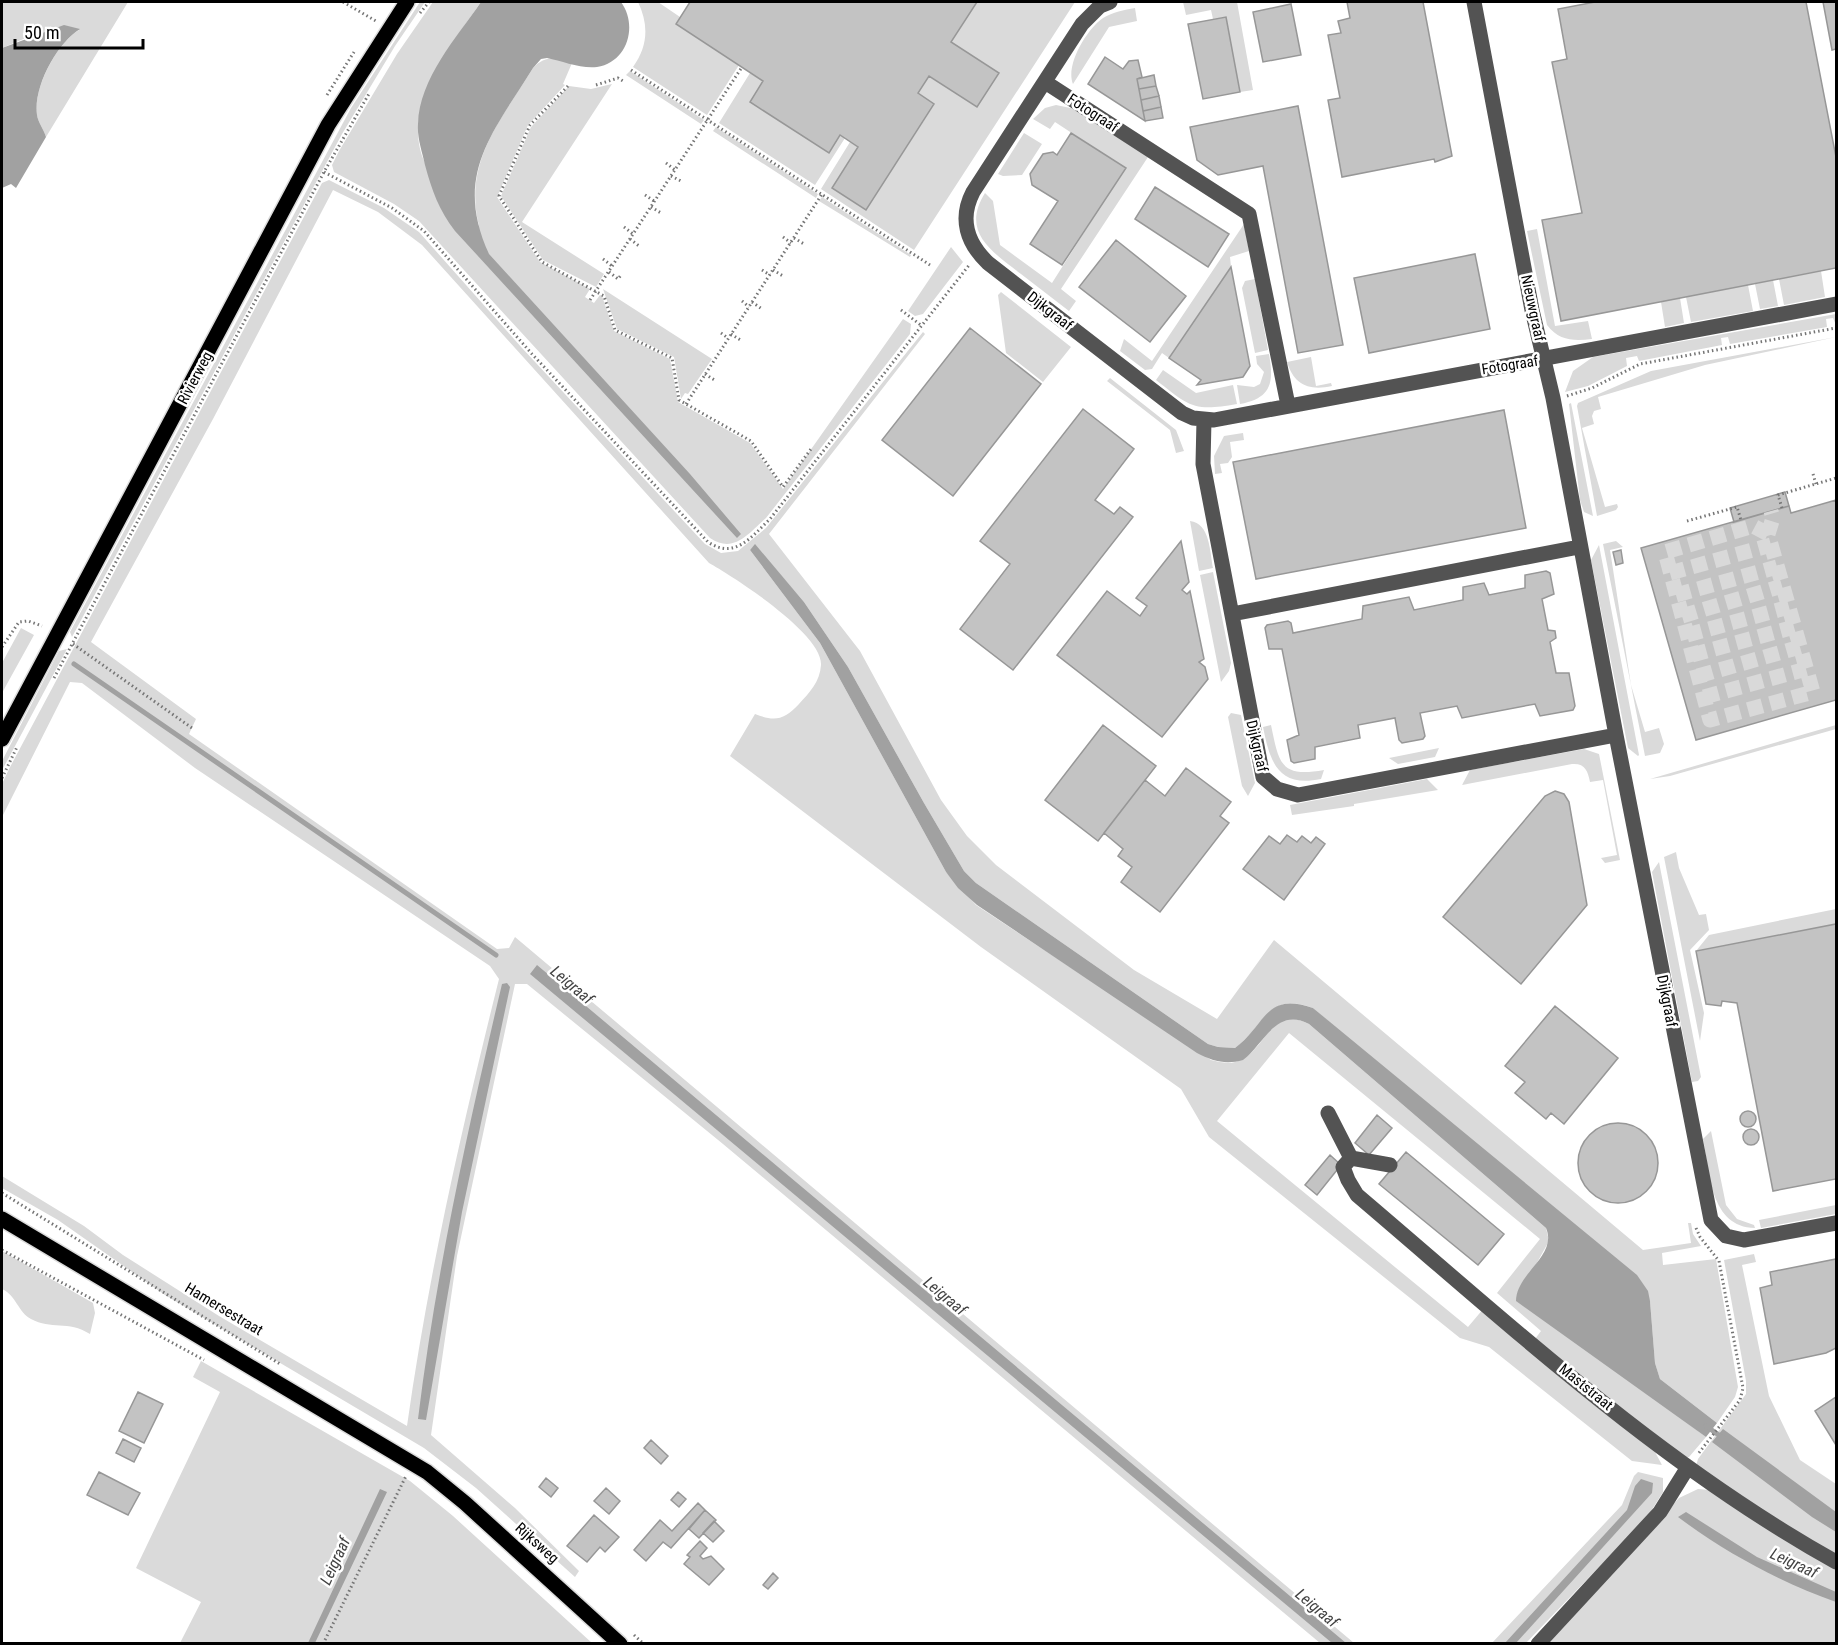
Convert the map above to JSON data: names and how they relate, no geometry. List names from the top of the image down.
{
  "streets": {
    "main road": ["Rivierweg", "Rijksweg"],
    "street": [
      "Fotograaf",
      "Nieuwgraaf",
      "Dijkgraaf",
      "Maststraat"
    ],
    "path": ["Hamersestraat"]
  },
  "crossings": [
    ["Fotograaf", "Nieuwgraaf"],
    ["Fotograaf", "Dijkgraaf"]
  ],
  "water": ["Leigraaf"],
  "scale_bar": "50 m"
}
